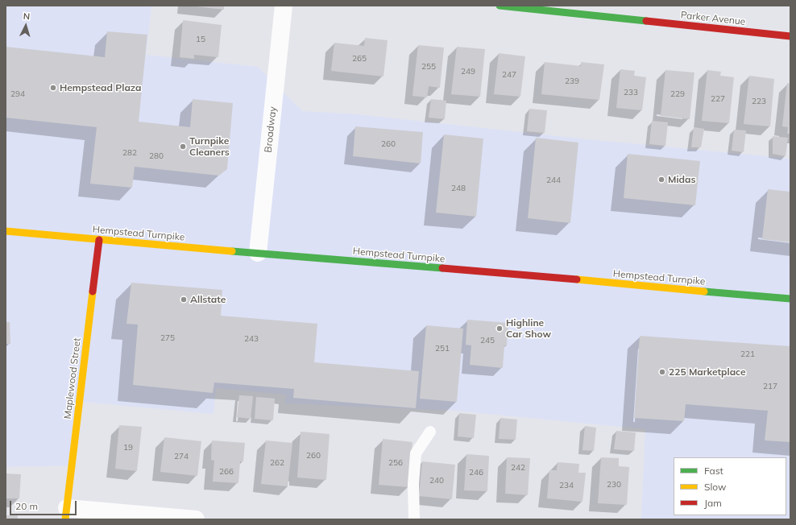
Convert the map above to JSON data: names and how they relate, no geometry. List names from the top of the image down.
{
  "streets": {
    "main road": ["Parker Avenue", "Hempstead Turnpike", "Maplewood Street"],
    "street": ["Broadway"]
  },
  "crossings": [
    ["Broadway", "Hempstead Turnpike"],
    ["Hempstead Turnpike", "Maplewood Street"]
  ],
  "places": [
    "Hempstead Plaza",
    "Turnpike Cleaners",
    "Midas",
    "Allstate",
    "Highline Car Show",
    "225 Marketplace"
  ],
  "house_numbers": [
    "15",
    "265",
    "255",
    "249",
    "247",
    "239",
    "233",
    "294",
    "229",
    "227",
    "223",
    "260",
    "282",
    "280",
    "244",
    "248",
    "275",
    "243",
    "245",
    "251",
    "221",
    "217",
    "19",
    "260",
    "274",
    "262",
    "256",
    "242",
    "266",
    "246",
    "240",
    "230",
    "234"
  ],
  "legend": ["Fast", "Slow", "Jam"],
  "scale_bar": "20 m",
  "north": "top"
}
